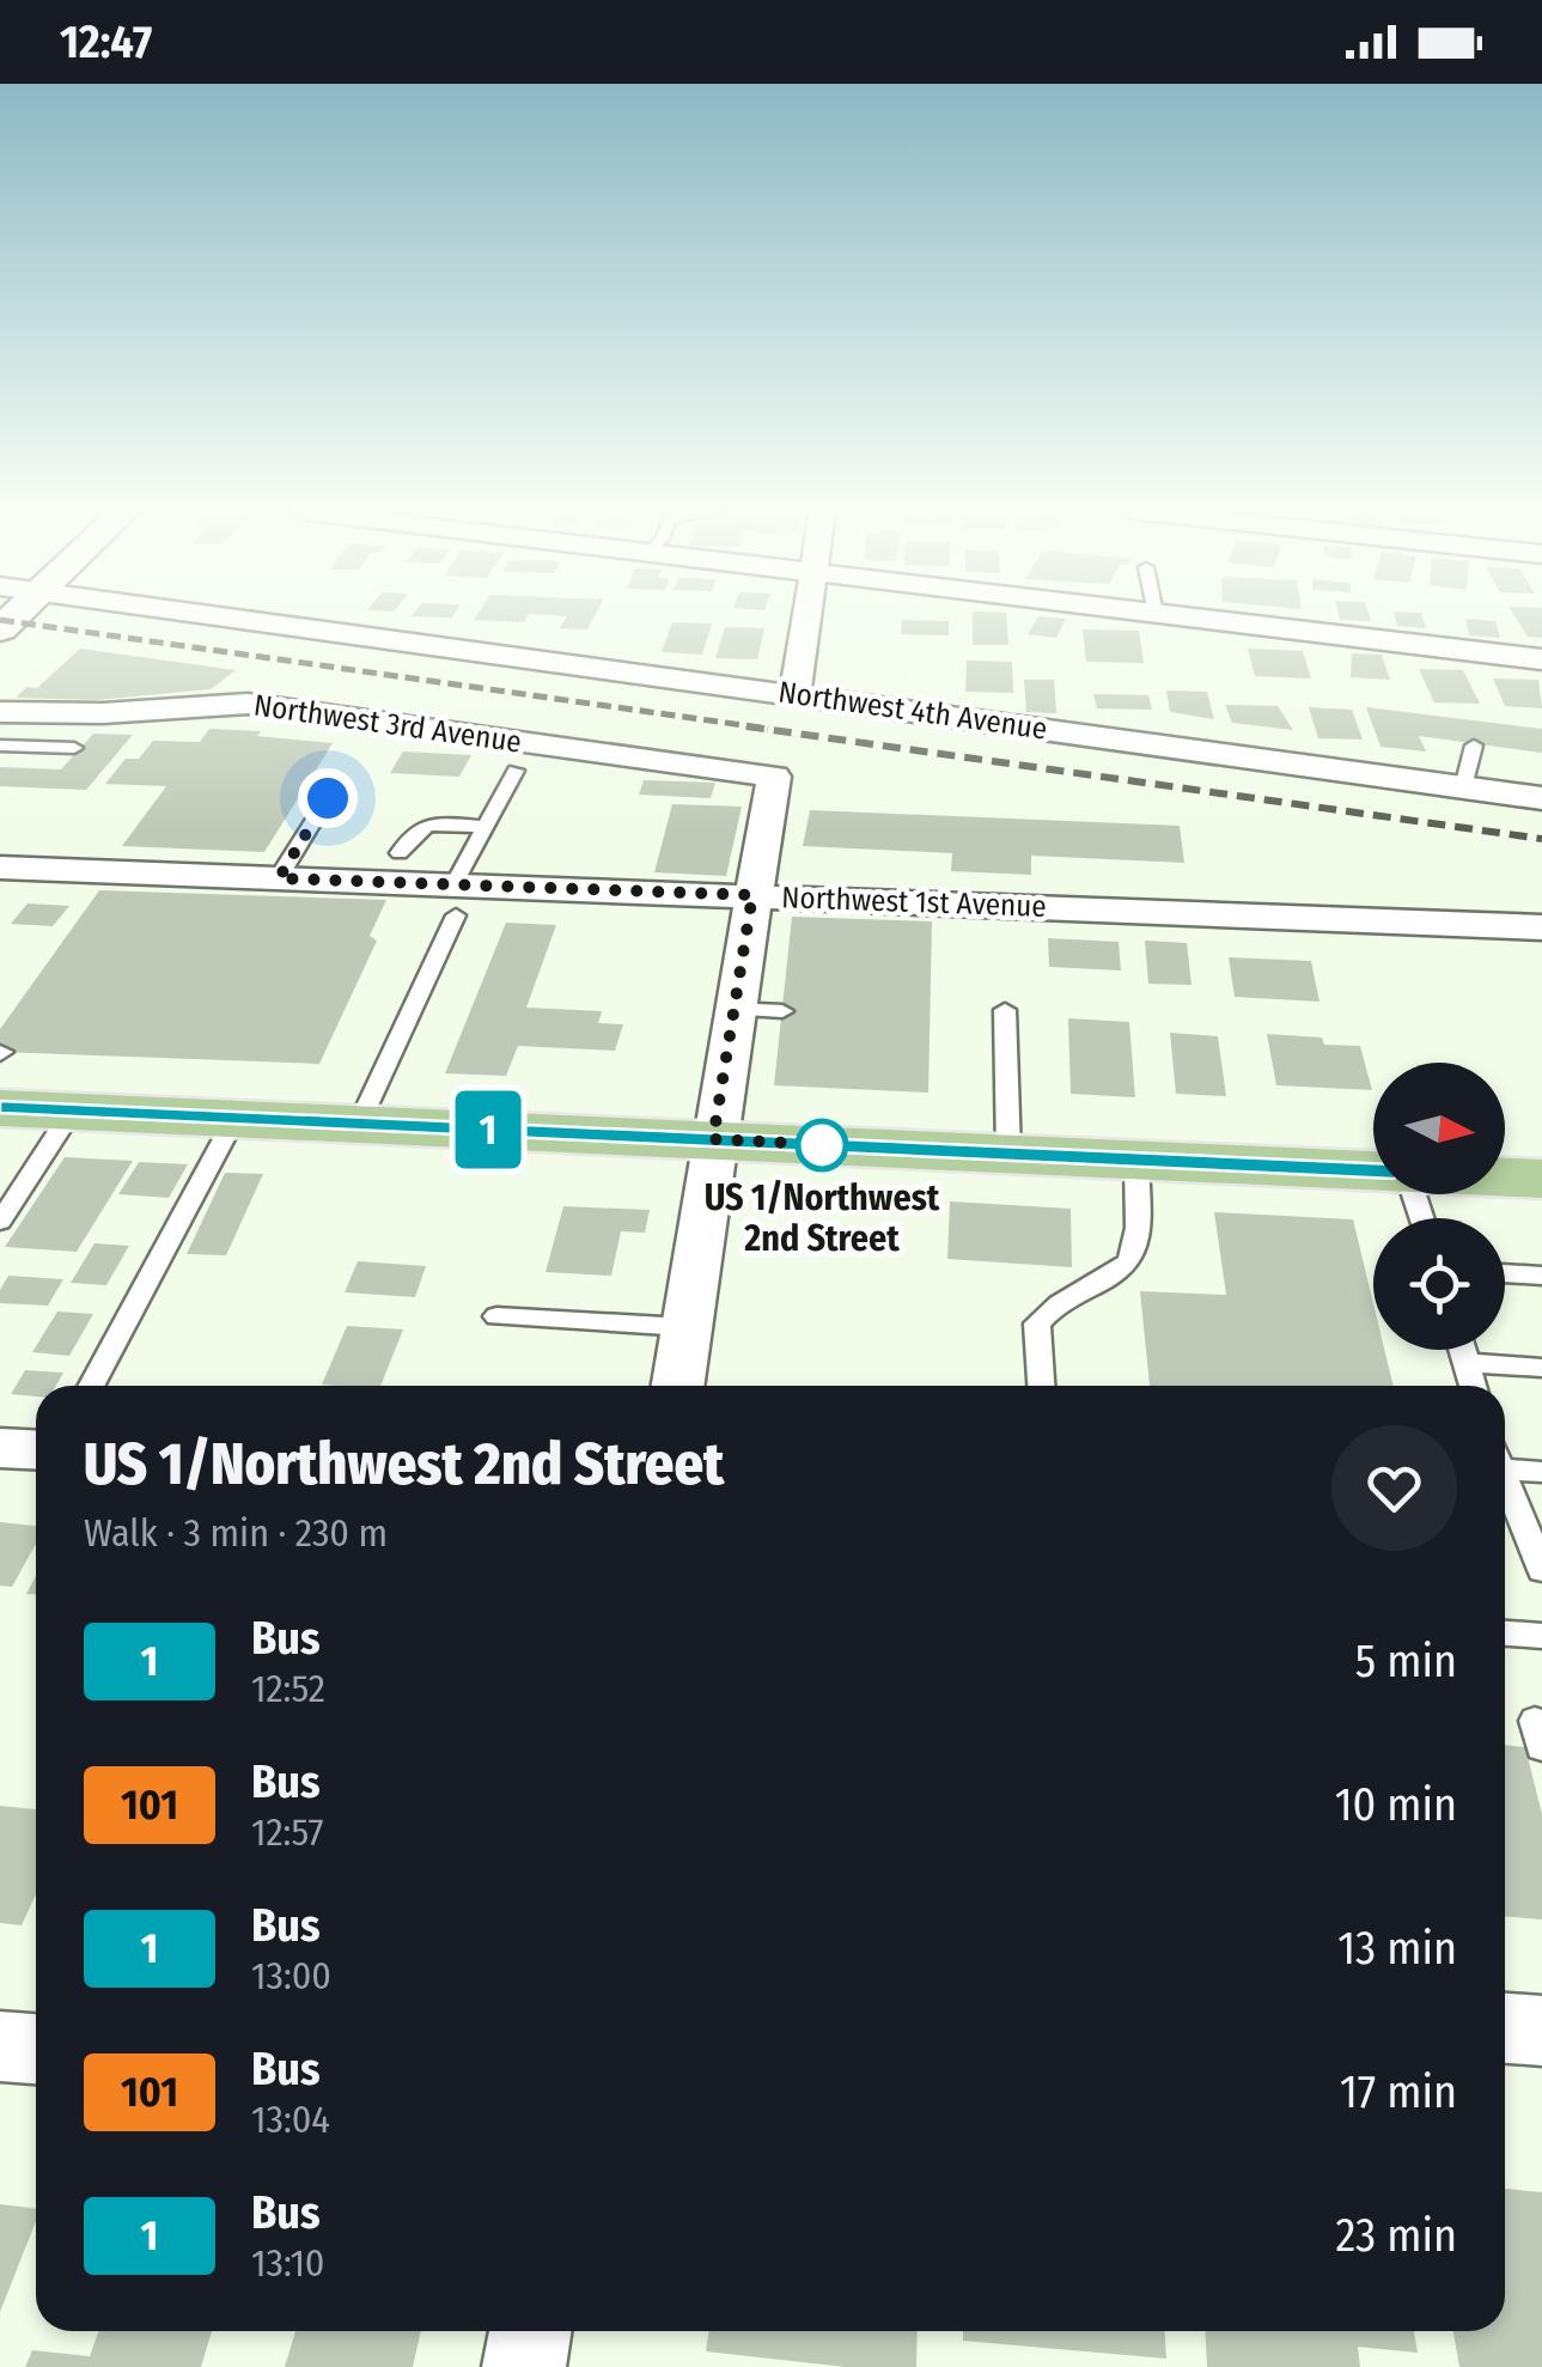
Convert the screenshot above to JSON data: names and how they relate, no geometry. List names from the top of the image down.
{
  "streets": {
    "street": ["Northwest 4th Avenue", "Northwest 3rd Avenue", "Northwest 1st Avenue"]
  },
  "crossings": [
    ["Northwest 3rd Avenue", "Northwest 1st Avenue"]
  ],
  "places": ["US 1/Northwest 2nd Street"],
  "lines": ["bus line 1"],
  "north": "right",
  "page": {
    "status": "12:47",
    "on_map": "1",
    "heading": ["US 1/Northwest 2nd Street", "Walk · 3 min · 230 m"],
    "list": [
      {
        "mark": "1",
        "name": "Bus",
        "note": "12:52",
        "value": "5 min"
      },
      {
        "mark": "101",
        "name": "Bus",
        "note": "12:57",
        "value": "10 min"
      },
      {
        "mark": "1",
        "name": "Bus",
        "note": "13:00",
        "value": "13 min"
      },
      {
        "mark": "101",
        "name": "Bus",
        "note": "13:04",
        "value": "17 min"
      },
      {
        "mark": "1",
        "name": "Bus",
        "note": "13:10",
        "value": "23 min"
      }
    ]
  }
}
